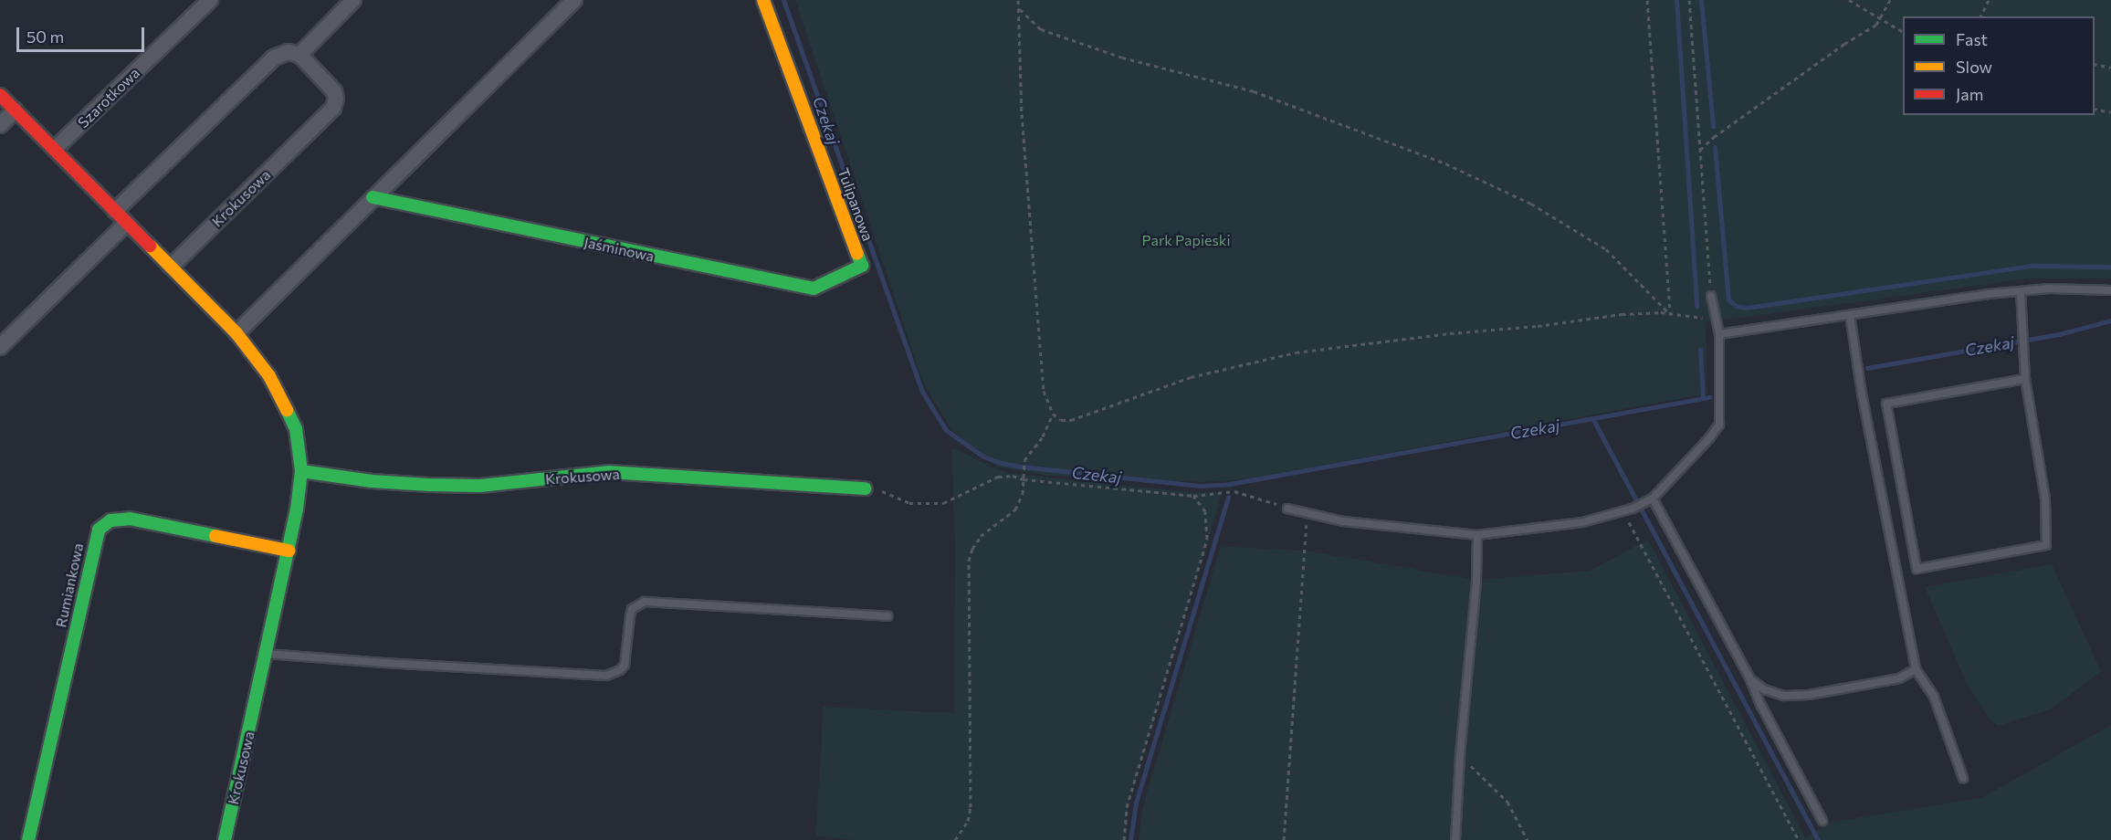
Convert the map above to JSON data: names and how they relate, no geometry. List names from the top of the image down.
{
  "streets": {
    "street": [
      "Szarotkowa",
      "Krokusowa",
      "Tulipanowa",
      "Jaśminowa",
      "Rumiankowa"
    ]
  },
  "crossings": [
    ["Szarotkowa", "Krokusowa"],
    ["Krokusowa", "Rumiankowa"],
    ["Tulipanowa", "Jaśminowa"]
  ],
  "water": ["Czekaj"],
  "parks": ["Park Papieski"],
  "legend": ["Fast", "Slow", "Jam"],
  "scale_bar": "50 m"
}
